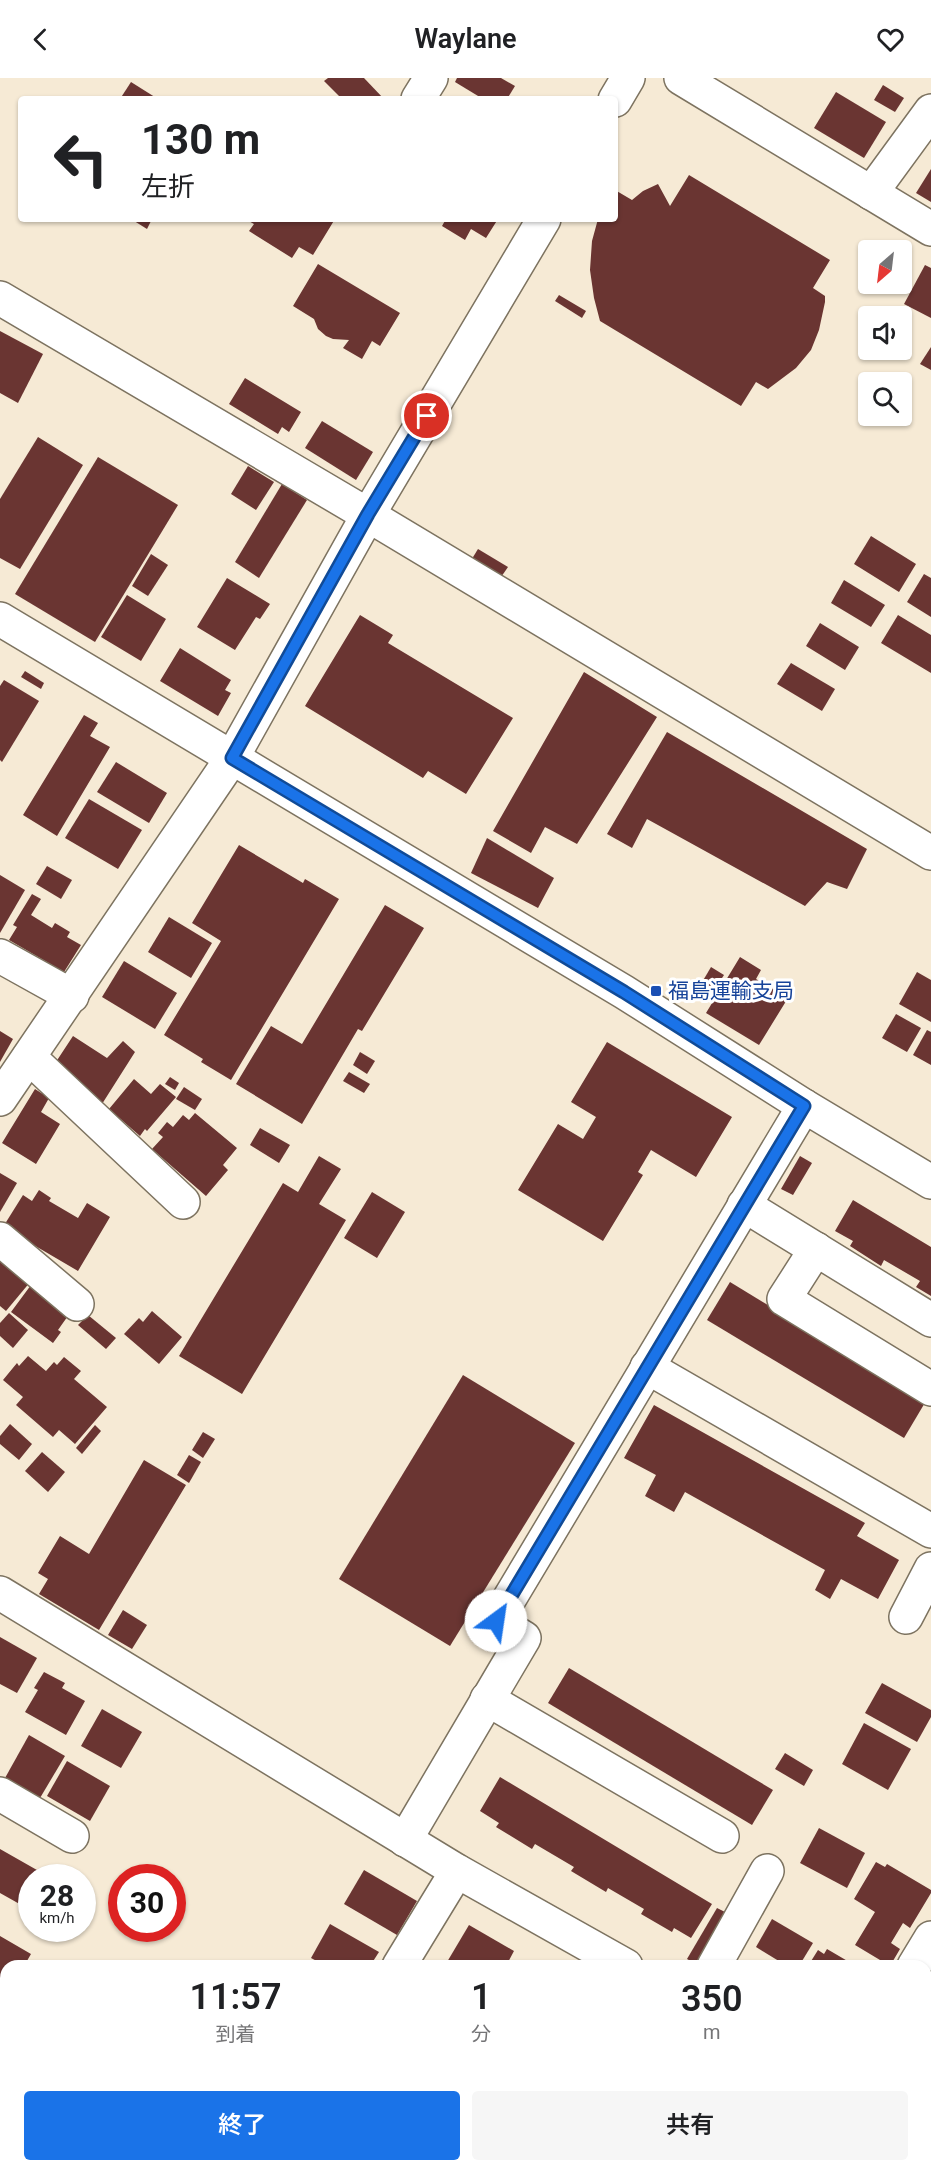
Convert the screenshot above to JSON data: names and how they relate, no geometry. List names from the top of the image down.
{
  "places": {
    "transit": ["福島運輸支局"]
  },
  "north": "bottom left",
  "page": {
    "header": "Waylane",
    "turn": ["130 m", "左折"],
    "speed": "28 km/h",
    "limit": "30",
    "eta": [
      "11:57",
      "到着",
      "1",
      "分",
      "350",
      "m"
    ],
    "buttons": ["終了", "共有"]
  }
}
